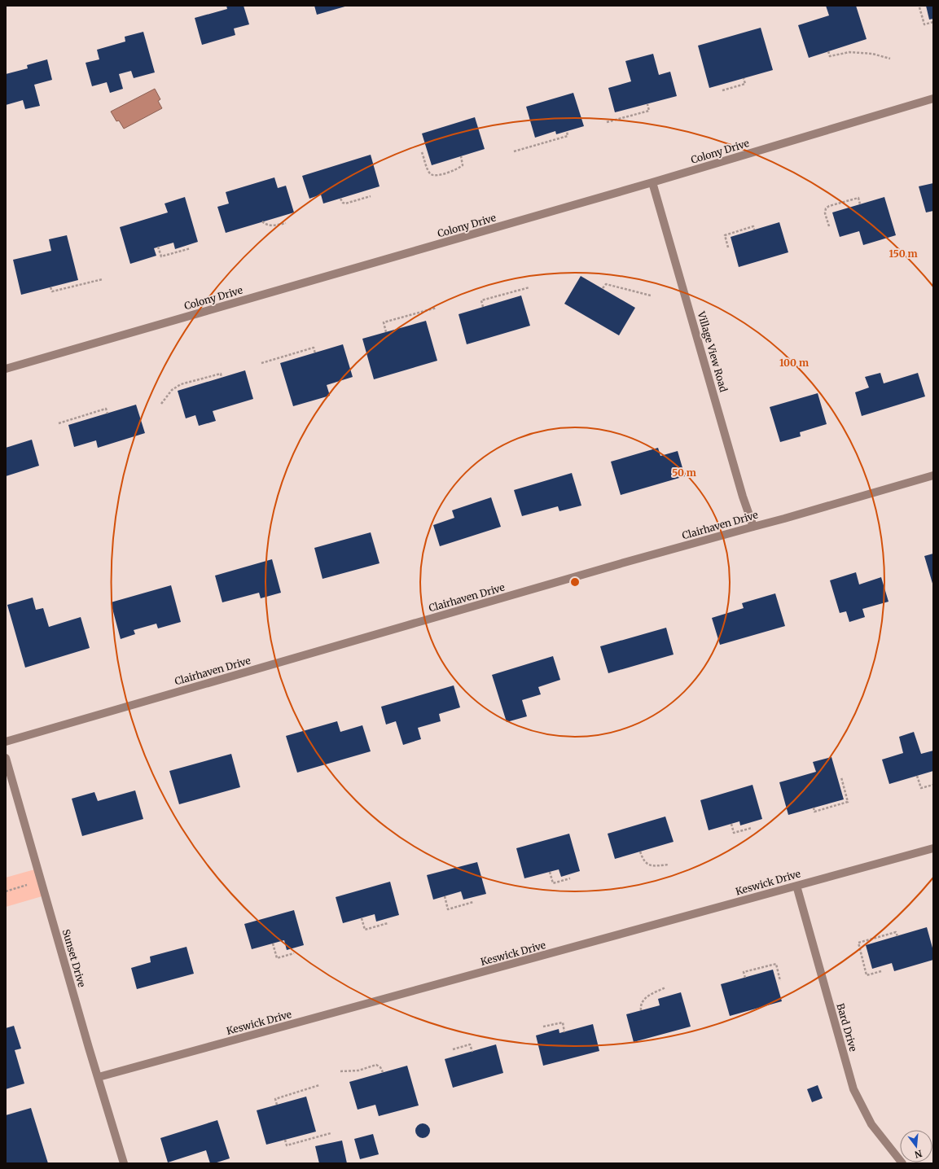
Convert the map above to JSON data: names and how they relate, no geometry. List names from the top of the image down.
{
  "streets": {
    "street": [
      "Colony Drive",
      "Village View Road",
      "Clairhaven Drive",
      "Keswick Drive",
      "Sunset Drive",
      "Bard Drive"
    ]
  },
  "crossings": [
    ["Colony Drive", "Village View Road"],
    ["Village View Road", "Clairhaven Drive"],
    ["Keswick Drive", "Sunset Drive"],
    ["Keswick Drive", "Bard Drive"]
  ],
  "north": "bottom",
  "rings": ["150 m", "100 m", "50 m"]
}
